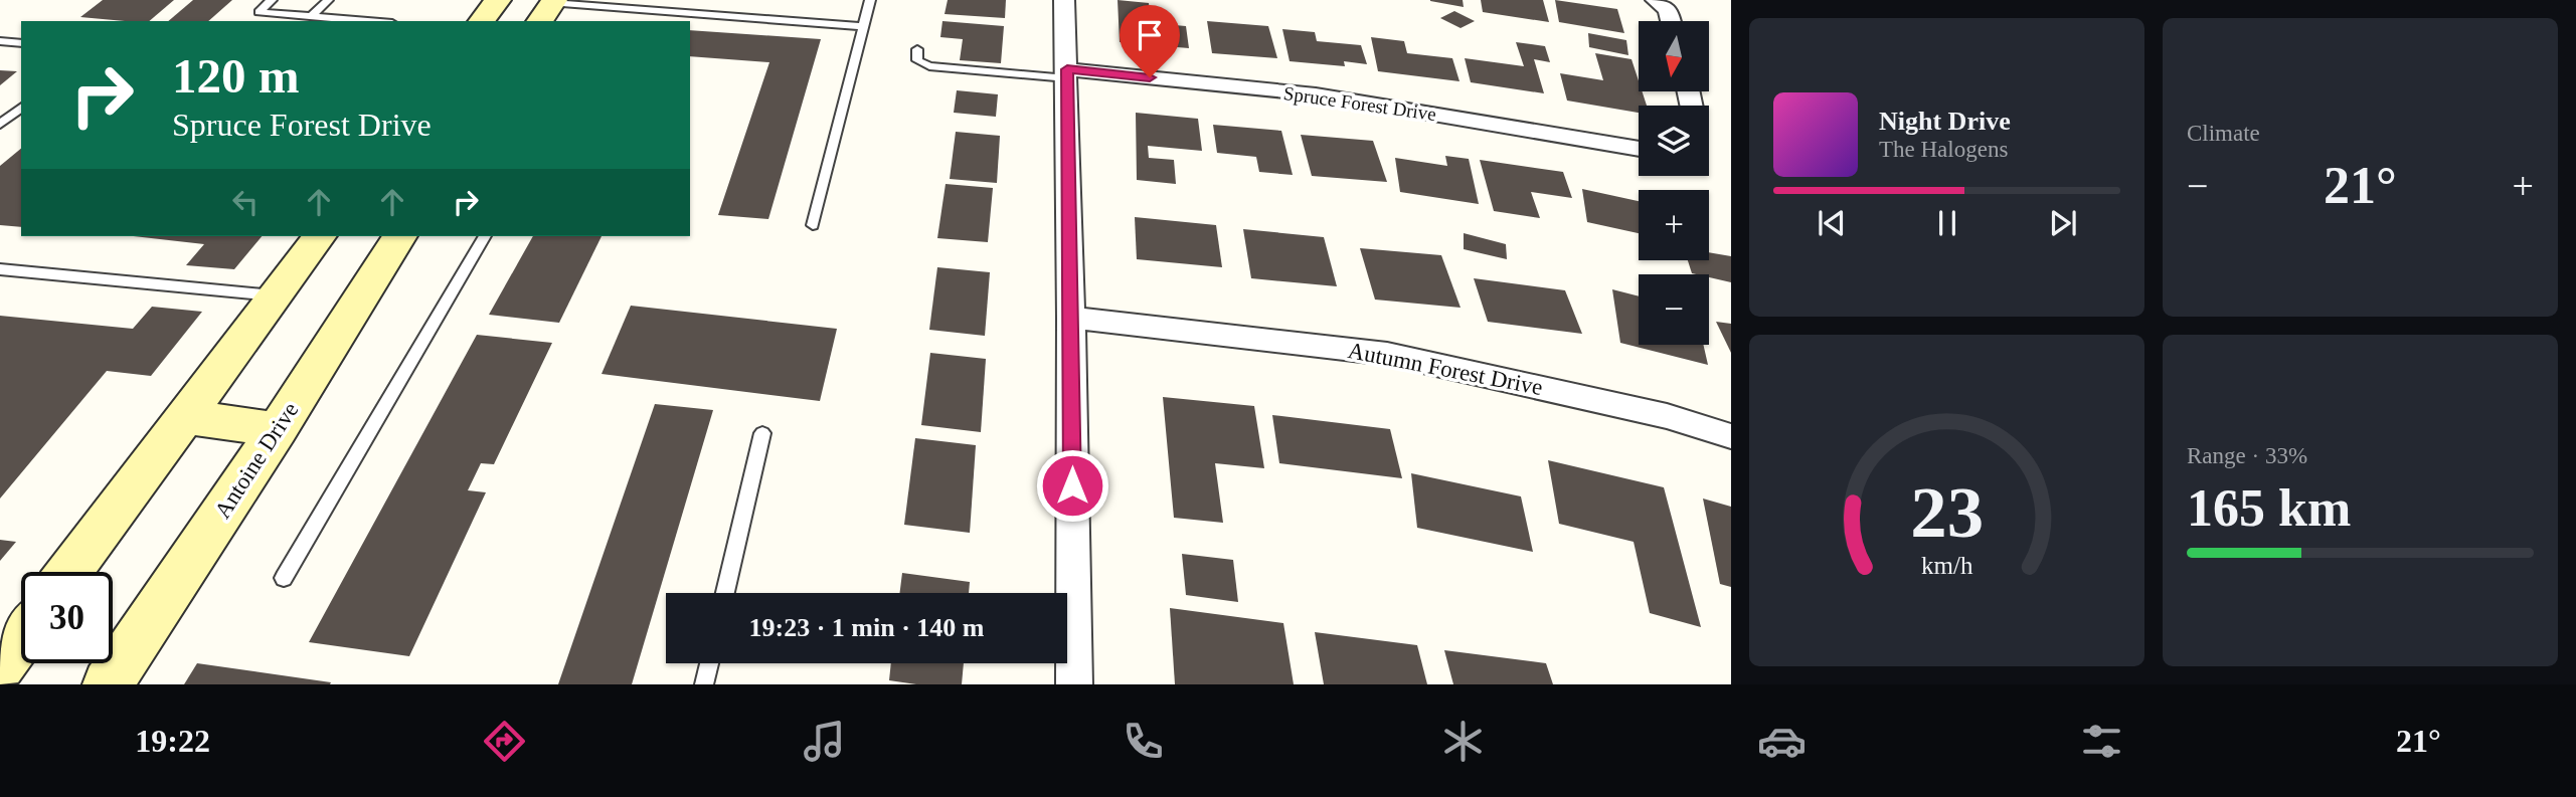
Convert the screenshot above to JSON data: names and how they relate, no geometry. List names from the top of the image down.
{
  "streets": {
    "main road": ["Antoine Drive"],
    "street": ["Spruce Forest Drive", "Autumn Forest Drive"]
  },
  "north": "bottom",
  "page": {
    "tile": [
      "Climate",
      ["Range · 33%", "165 km"]
    ],
    "map_buttons": ["+", "−"],
    "turn": ["120 m", "Spruce Forest Drive"],
    "song": ["Night Drive", "The Halogens"],
    "heat": ["−", "21°", "+"],
    "limit": "30",
    "trip": "19:23 · 1 min · 140 m",
    "tabs": ["19:22", "21°"],
    "gauge": ["23", "km/h"]
  }
}
